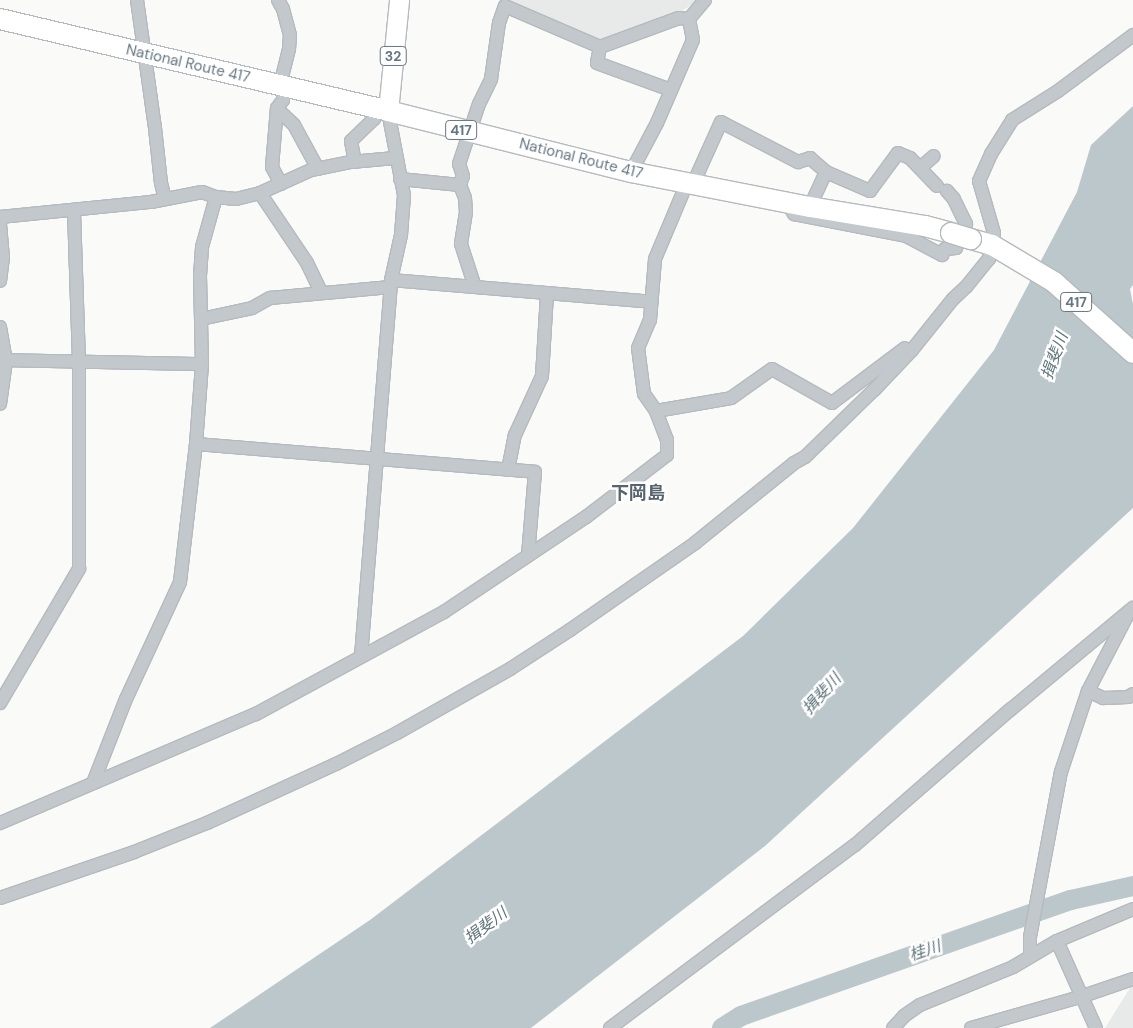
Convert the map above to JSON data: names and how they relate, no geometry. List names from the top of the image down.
{
  "streets": {
    "highway": ["National Route 417", "417"],
    "main road": ["32"]
  },
  "crossings": [
    ["32", "National Route 417"]
  ],
  "districts": ["下岡島"],
  "water": ["揖斐川", "桂川"]
}
